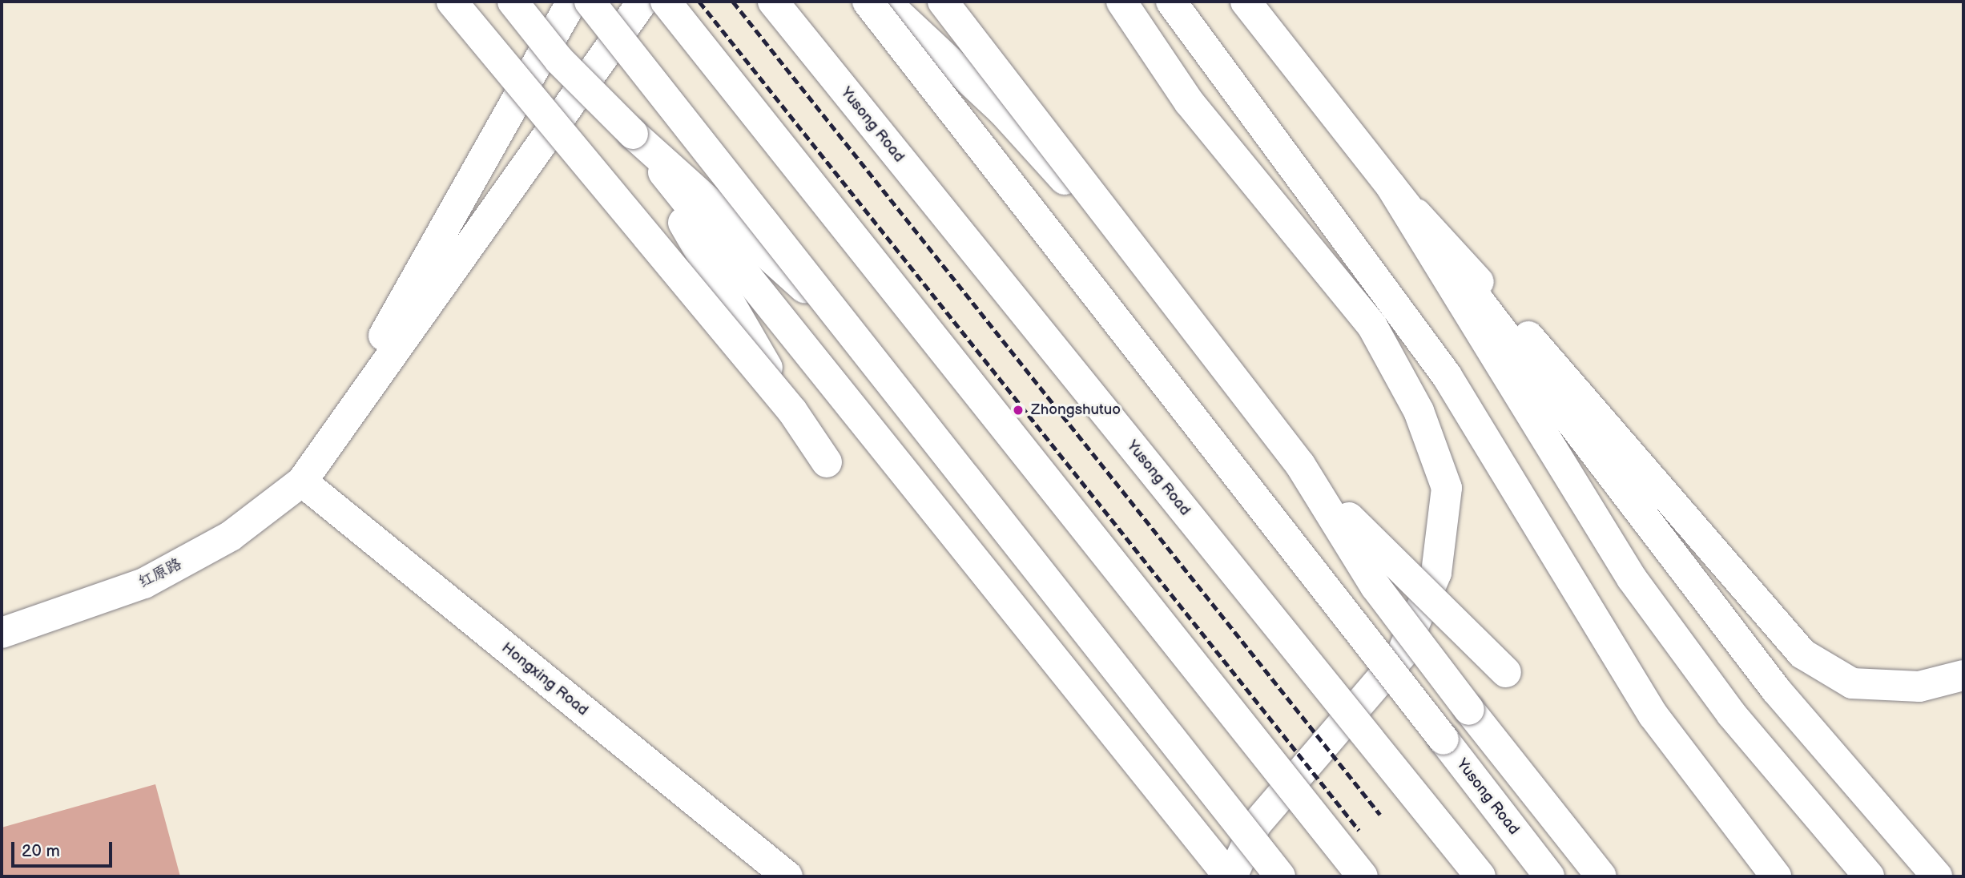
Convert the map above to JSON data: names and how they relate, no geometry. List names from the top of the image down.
{
  "streets": {
    "main road": ["Yusong Road", "红原路", "Hongxing Road"]
  },
  "crossings": [
    ["红原路", "Hongxing Road"]
  ],
  "places": ["Zhongshutuo"],
  "scale_bar": "20 m"
}
